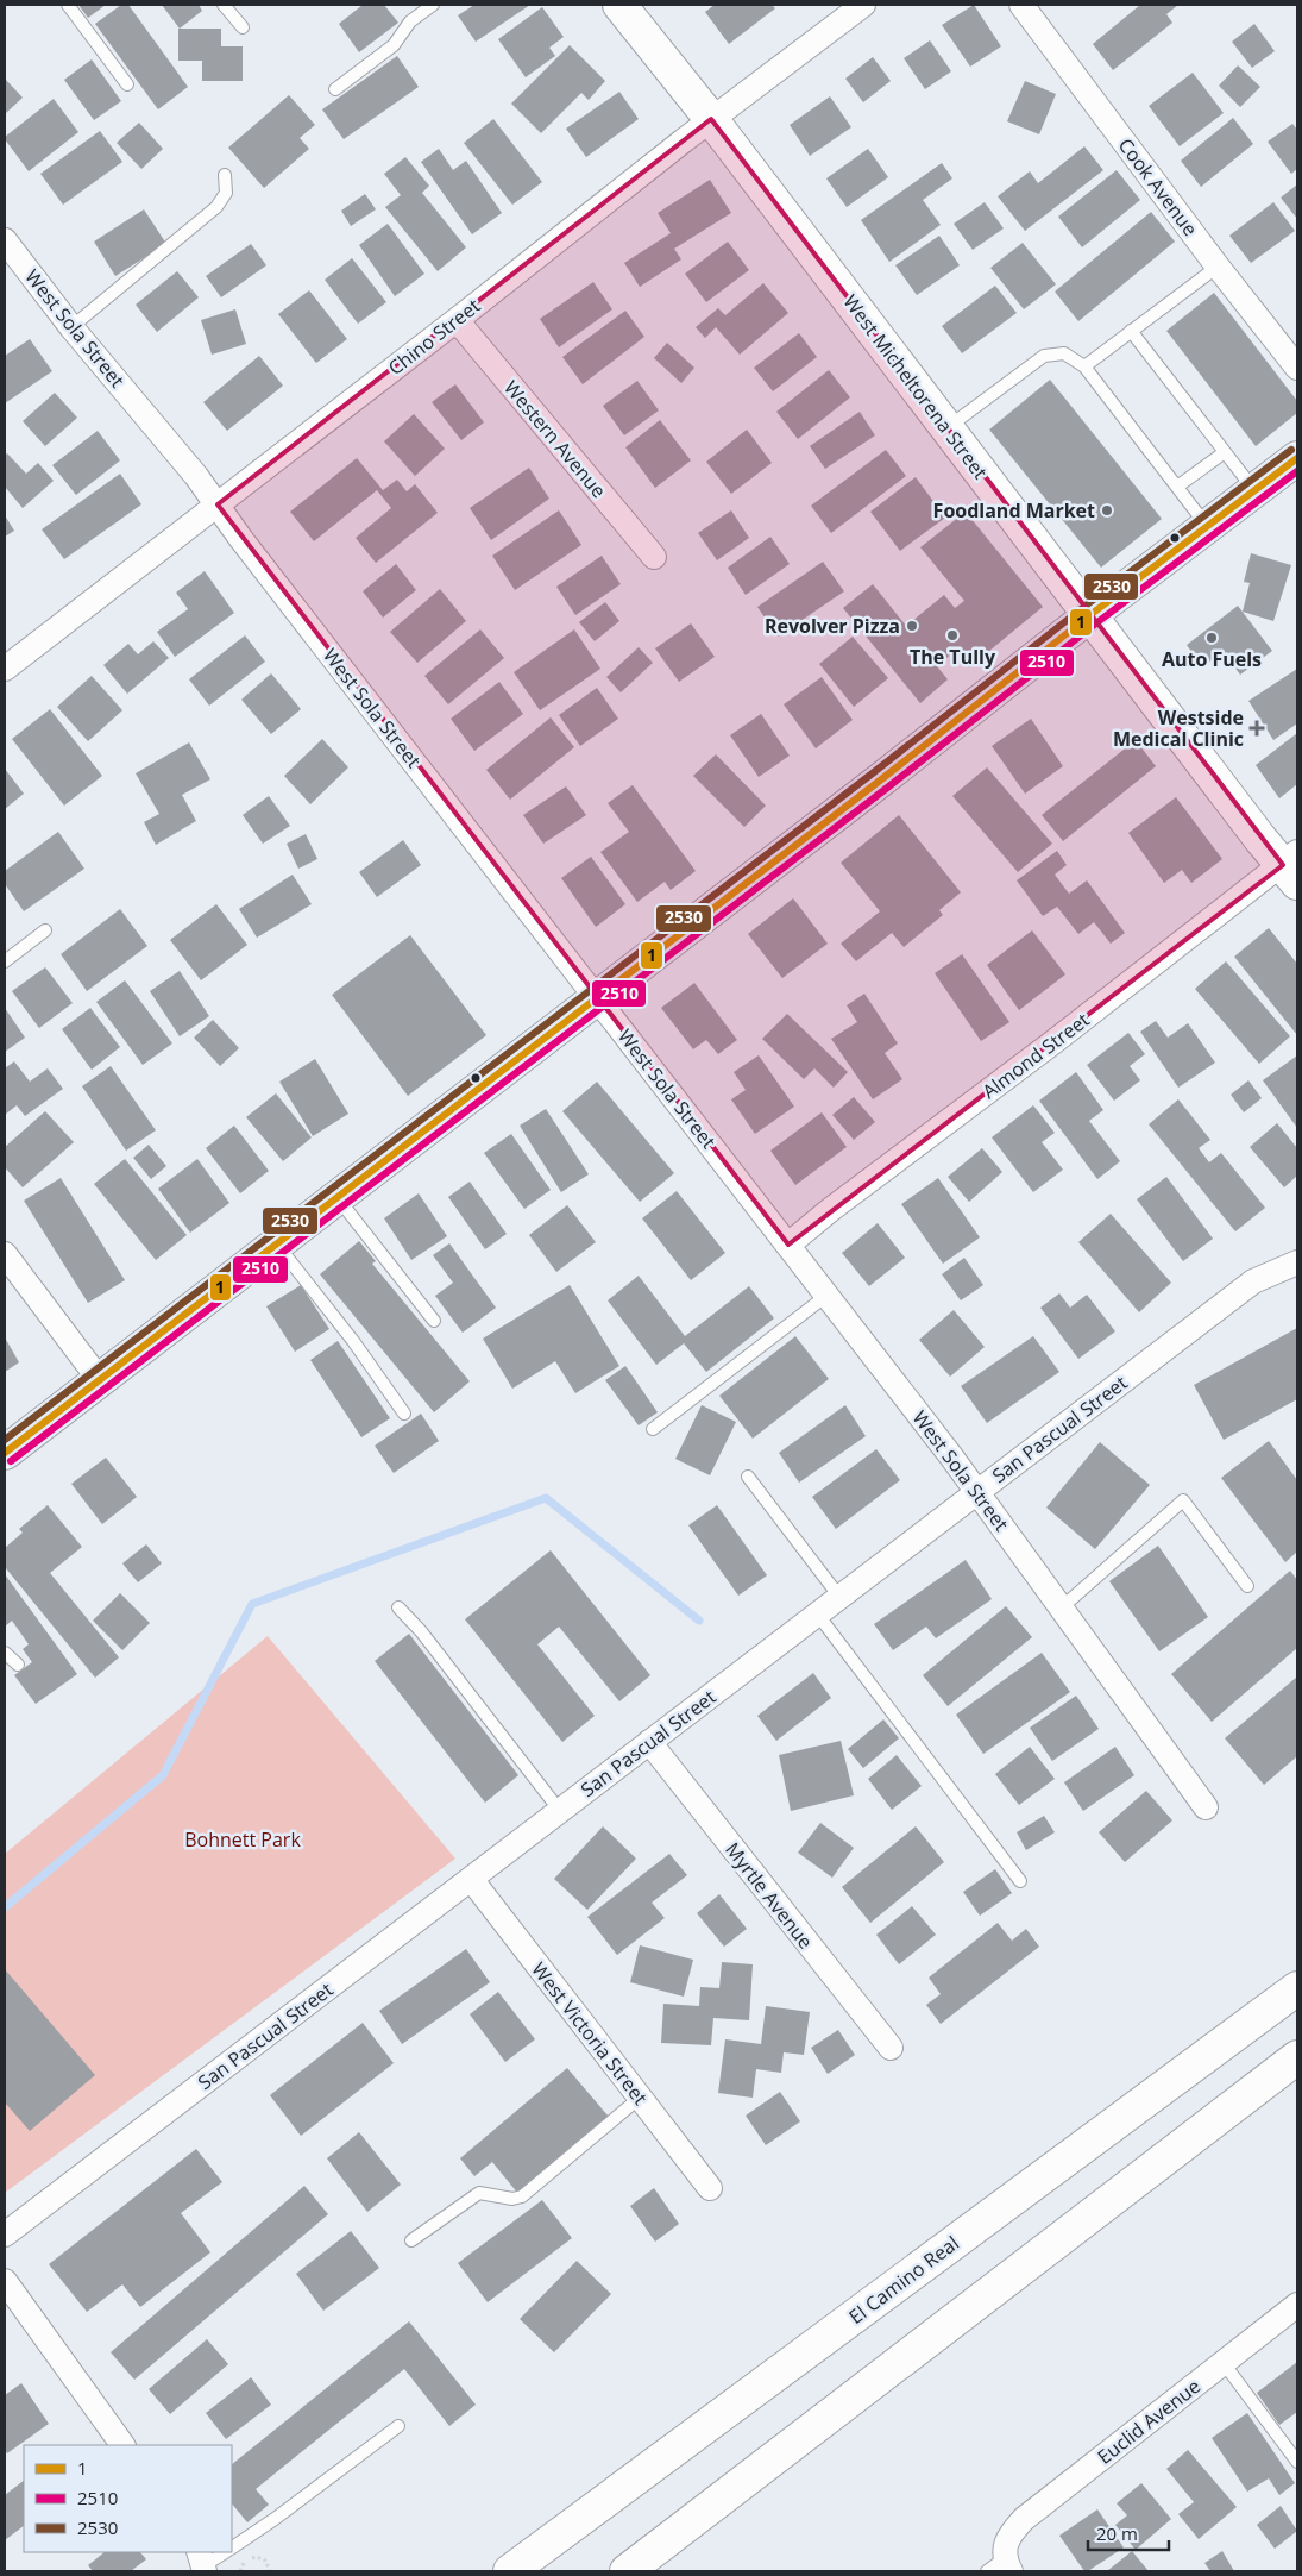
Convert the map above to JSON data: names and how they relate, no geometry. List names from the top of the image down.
{
  "streets": {
    "main road": ["West Micheltorena Street", "El Camino Real"],
    "street": [
      "Cook Avenue",
      "West Sola Street",
      "Chino Street",
      "Western Avenue",
      "Almond Street",
      "San Pascual Street",
      "Myrtle Avenue",
      "West Victoria Street",
      "Euclid Avenue"
    ]
  },
  "crossings": [
    ["West Sola Street", "Chino Street"],
    ["West Sola Street", "Almond Street"],
    ["West Sola Street", "San Pascual Street"],
    ["Chino Street", "West Micheltorena Street"],
    ["Chino Street", "Western Avenue"],
    ["West Micheltorena Street", "Almond Street"],
    ["San Pascual Street", "Myrtle Avenue"],
    ["San Pascual Street", "West Victoria Street"]
  ],
  "parks": ["Bohnett Park"],
  "places": {
    "other": [
      "Foodland Market",
      "Revolver Pizza",
      "The Tully",
      "Auto Fuels"
    ],
    "health": ["Westside Medical Clinic"]
  },
  "lines": ["transit line 2530", "transit line 1", "transit line 2510"],
  "legend": ["1", "2510", "2530"],
  "scale_bar": "20 m"
}
